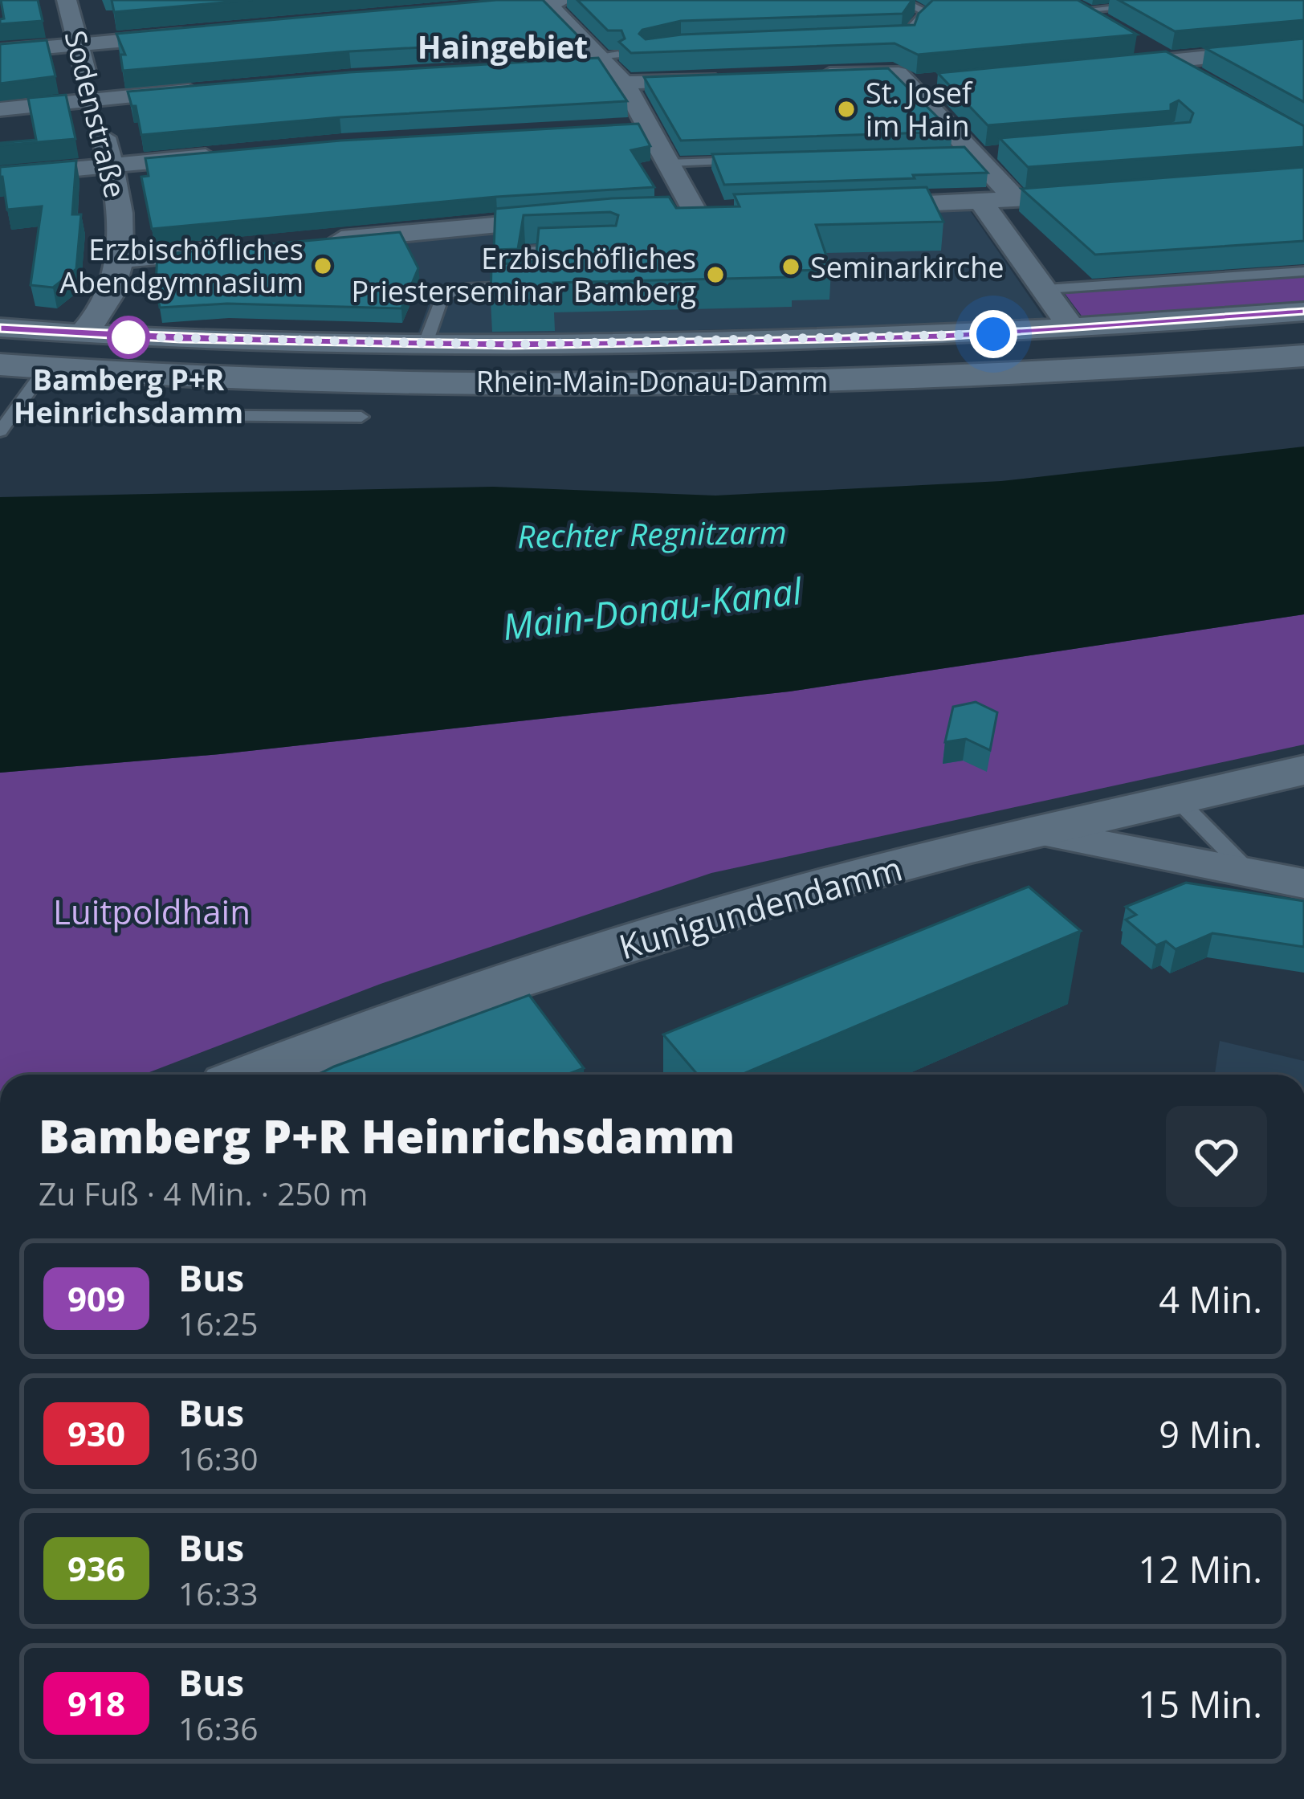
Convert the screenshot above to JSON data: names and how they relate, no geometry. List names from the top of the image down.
{
  "streets": {
    "street": ["Sodenstraße", "Rhein-Main-Donau-Damm", "Kunigundendamm"]
  },
  "districts": ["Haingebiet"],
  "water": ["Rechter Regnitzarm", "Main-Donau-Kanal"],
  "parks": ["Luitpoldhain"],
  "places": [
    "St. Josef im Hain",
    "Erzbischöfliches Abendgymnasium",
    "Seminarkirche",
    "Erzbischöfliches Priesterseminar Bamberg",
    "Bamberg P+R Heinrichsdamm"
  ],
  "lines": ["bus line 909"],
  "page": {
    "heading": ["Bamberg P+R Heinrichsdamm", "Zu Fuß · 4 Min. · 250 m"],
    "list": [
      {
        "mark": "909",
        "name": "Bus",
        "note": "16:25",
        "value": "4 Min."
      },
      {
        "mark": "930",
        "name": "Bus",
        "note": "16:30",
        "value": "9 Min."
      },
      {
        "mark": "936",
        "name": "Bus",
        "note": "16:33",
        "value": "12 Min."
      },
      {
        "mark": "918",
        "name": "Bus",
        "note": "16:36",
        "value": "15 Min."
      }
    ]
  }
}
